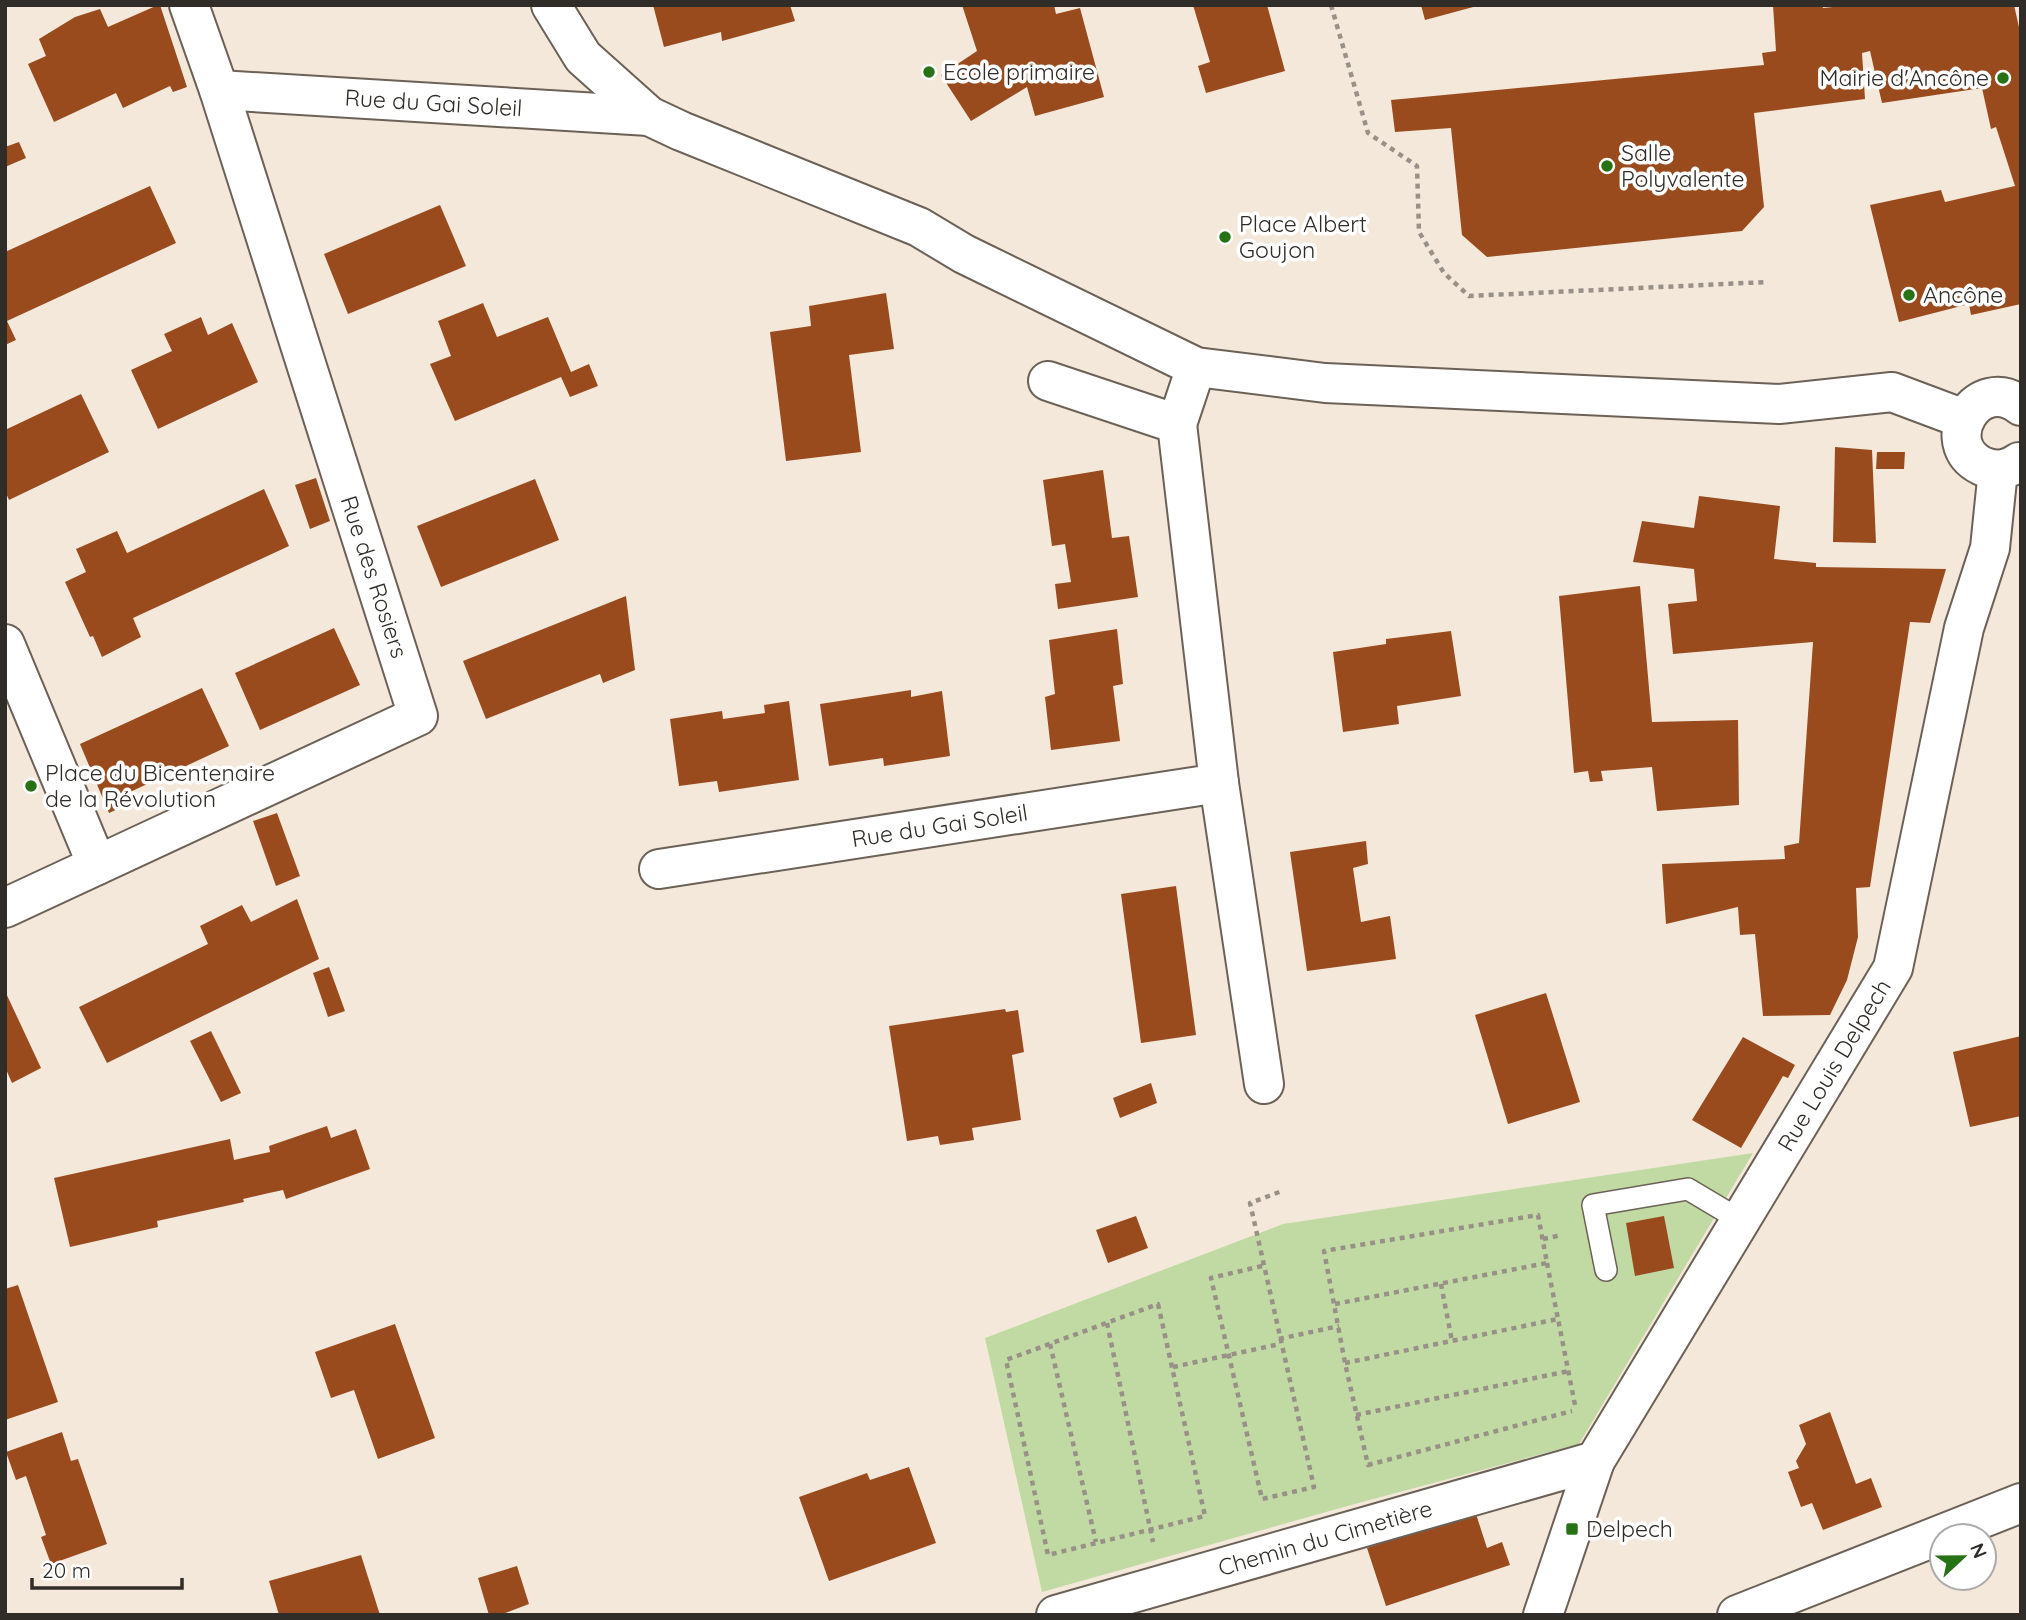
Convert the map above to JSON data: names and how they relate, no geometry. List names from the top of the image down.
{
  "streets": {
    "street": [
      "Rue du Gai Soleil",
      "Rue des Rosiers",
      "Rue Louis Delpech",
      "Chemin du Cimetière"
    ]
  },
  "crossings": [
    ["Rue du Gai Soleil", "Rue des Rosiers"],
    ["Rue Louis Delpech", "Chemin du Cimetière"]
  ],
  "places": {
    "other": [
      "Ecole primaire",
      "Mairie d'Ancône",
      "Salle Polyvalente",
      "Place Albert Goujon",
      "Ancône",
      "Place du Bicentenaire de la Révolution"
    ],
    "transit": ["Delpech"]
  },
  "scale_bar": "20 m",
  "north": "right"
}
